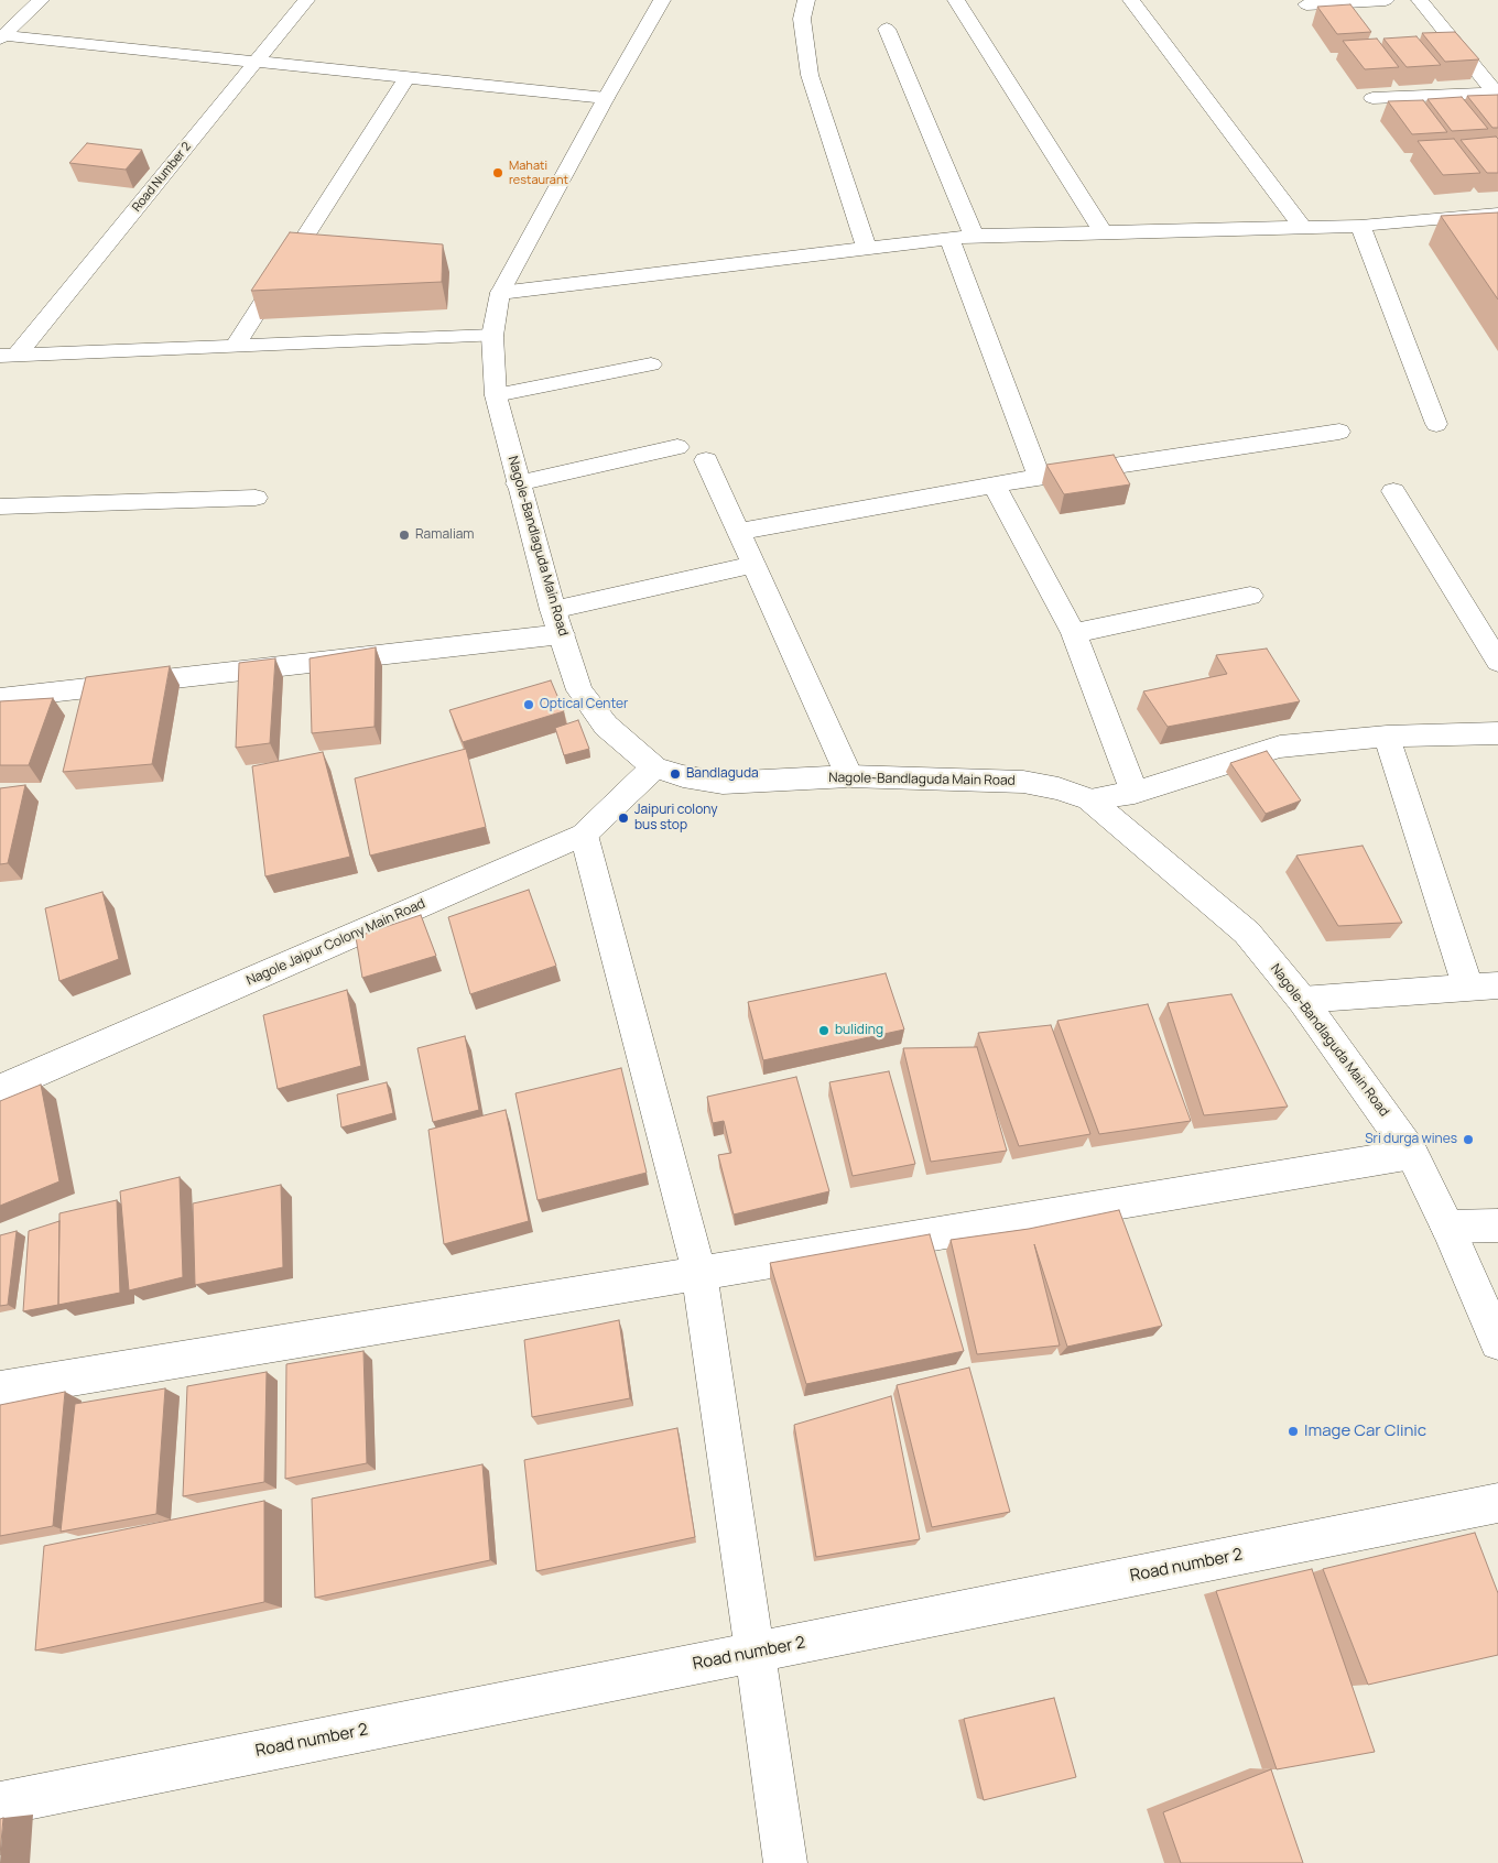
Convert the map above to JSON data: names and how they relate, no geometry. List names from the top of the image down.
{
  "streets": {
    "street": [
      "Road Number 2",
      "Nagole-Bandlaguda Main Road",
      "Nagole Jaipur Colony Main Road",
      "Road number 2"
    ]
  },
  "crossings": [
    ["Nagole-Bandlaguda Main Road", "Nagole Jaipur Colony Main Road"]
  ],
  "places": [
    "Mahati restaurant",
    "Ramaliam",
    "Optical Center",
    "Bandlaguda",
    "Jaipuri colony bus stop",
    "buliding",
    "Sri durga wines",
    "Image Car Clinic"
  ]
}
